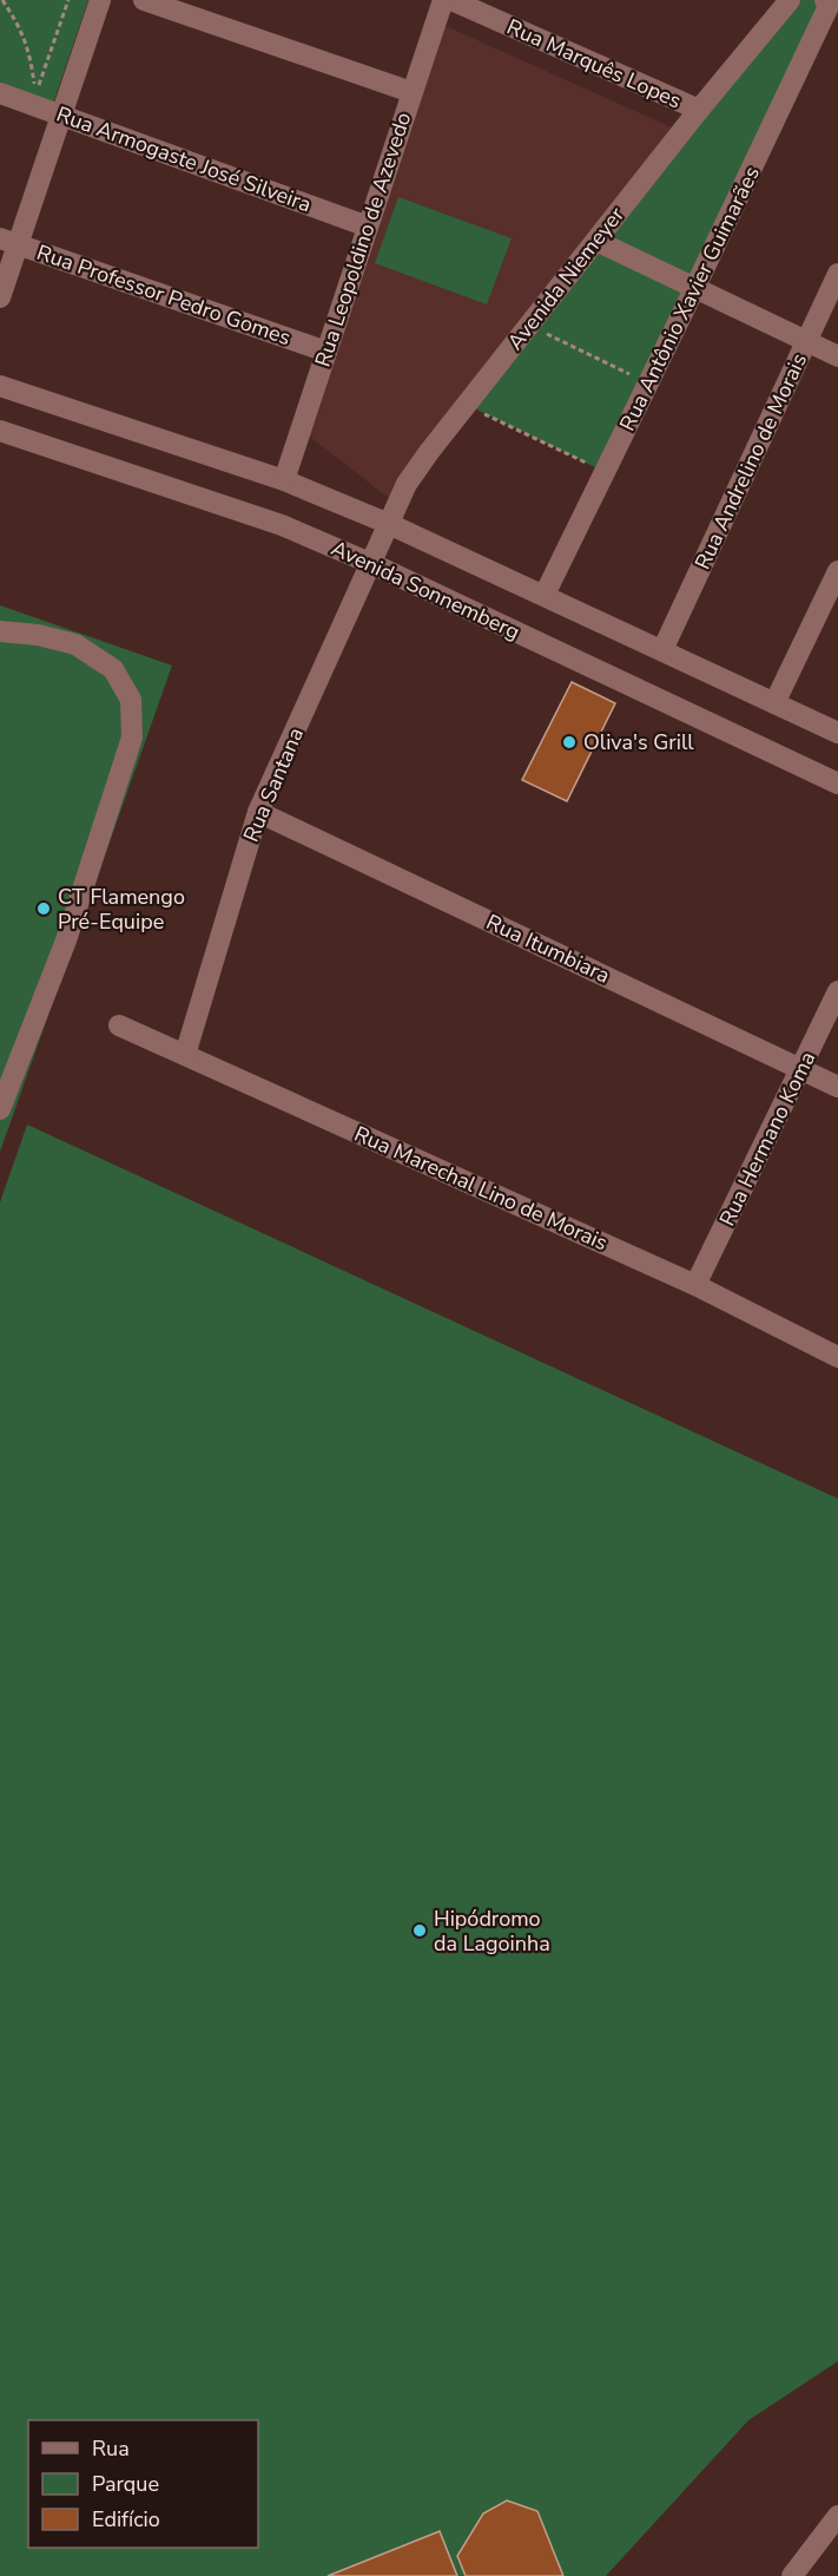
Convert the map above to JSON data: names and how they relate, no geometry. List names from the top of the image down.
{
  "streets": {
    "street": [
      "Rua Marquês Lopes",
      "Rua Armogaste José Silveira",
      "Rua Leopoldino de Azevedo",
      "Avenida Niemeyer",
      "Rua Professor Pedro Gomes",
      "Rua Antônio Xavier Guimarães",
      "Rua Andrelino de Morais",
      "Avenida Sonnemberg",
      "Rua Santana",
      "Rua Itumbiara",
      "Rua Hermano Koma",
      "Rua Marechal Lino de Morais"
    ]
  },
  "crossings": [
    ["Rua Marquês Lopes", "Avenida Niemeyer"],
    ["Rua Armogaste José Silveira", "Rua Leopoldino de Azevedo"],
    ["Rua Leopoldino de Azevedo", "Rua Professor Pedro Gomes"],
    ["Rua Leopoldino de Azevedo", "Avenida Sonnemberg"],
    ["Avenida Niemeyer", "Avenida Sonnemberg"],
    ["Avenida Niemeyer", "Rua Santana"],
    ["Rua Antônio Xavier Guimarães", "Avenida Sonnemberg"],
    ["Rua Andrelino de Morais", "Avenida Sonnemberg"],
    ["Avenida Sonnemberg", "Rua Santana"],
    ["Rua Santana", "Rua Itumbiara"],
    ["Rua Santana", "Rua Marechal Lino de Morais"],
    ["Rua Itumbiara", "Rua Hermano Koma"],
    ["Rua Hermano Koma", "Rua Marechal Lino de Morais"]
  ],
  "places": ["Oliva's Grill", "CT Flamengo Pré-Equipe", "Hipódromo da Lagoinha"],
  "legend": ["Rua", "Parque", "Edifício"]
}
